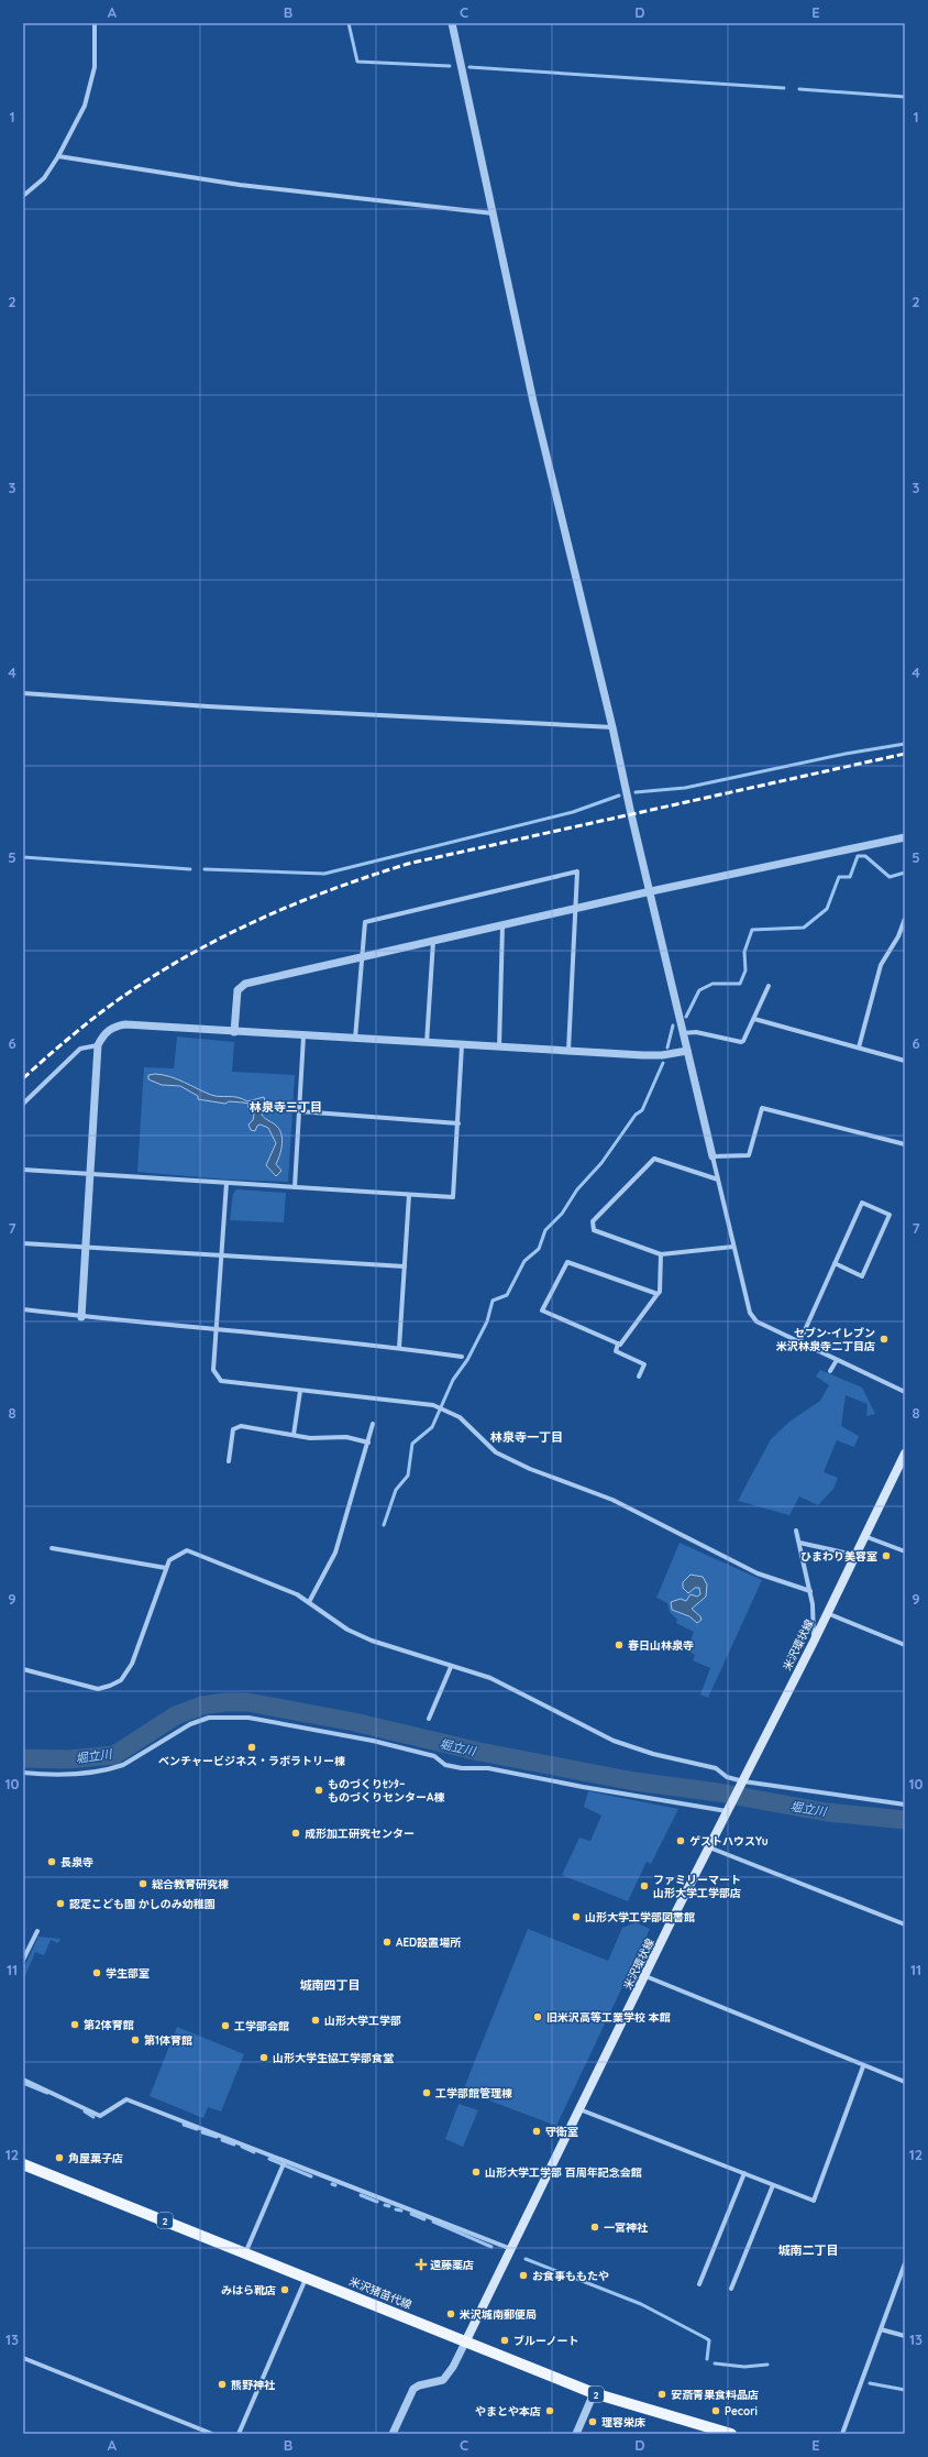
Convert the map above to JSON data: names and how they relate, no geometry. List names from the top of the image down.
{
  "streets": {
    "main road": ["米沢環状線", "2", "米沢猪苗代線"]
  },
  "crossings": [
    ["米沢環状線", "米沢猪苗代線"]
  ],
  "districts": [
    "林泉寺三丁目",
    "林泉寺一丁目",
    "城南四丁目",
    "城南二丁目"
  ],
  "water": ["堀立川"],
  "places": {
    "other": [
      "セブン-イレブン 米沢林泉寺二丁目店",
      "ひまわり美容室",
      "春日山林泉寺",
      "ベンチャービジネス・ラボラトリー棟",
      "ものづくりｾﾝﾀｰ ものづくりセンターA棟",
      "成形加工研究センター",
      "ゲストハウスYu",
      "長泉寺",
      "総合教育研究棟",
      "ファミリーマート 山形大学工学部店",
      "認定こども園 かしのみ幼稚園",
      "山形大学工学部図書館",
      "AED設置場所",
      "学生部室",
      "旧米沢高等工業学校 本館",
      "山形大学工学部",
      "第2体育館",
      "工学部会館",
      "第1体育館",
      "山形大学生協工学部食堂",
      "工学部館管理棟",
      "守衛室",
      "角屋菓子店",
      "山形大学工学部 百周年記念会館",
      "一宮神社",
      "お食事ももたや",
      "みはら靴店",
      "米沢城南郵便局",
      "ブルーノート",
      "熊野神社",
      "安斎青果食料品店",
      "やまとや本店",
      "Pecori",
      "理容栄床"
    ],
    "health": ["遠藤薬店"]
  },
  "grid": {
    "columns": [
      "A",
      "B",
      "C",
      "D",
      "E"
    ],
    "rows": [
      "1",
      "2",
      "3",
      "4",
      "5",
      "6",
      "7",
      "8",
      "9",
      "10",
      "11",
      "12",
      "13"
    ]
  }
}
